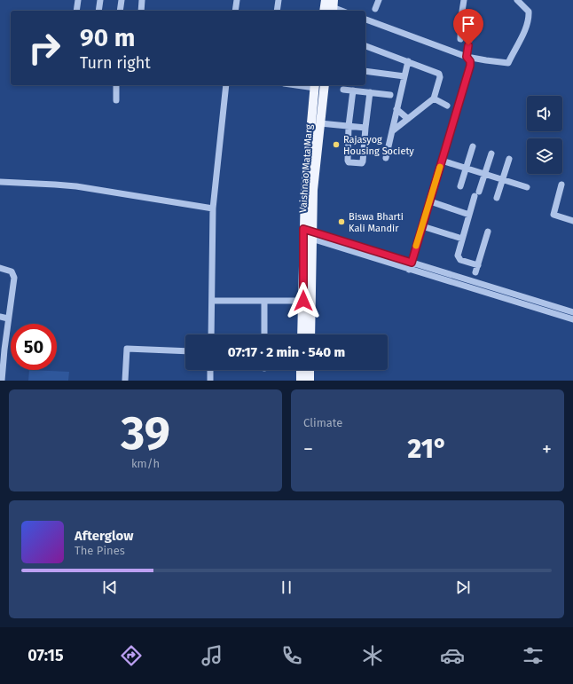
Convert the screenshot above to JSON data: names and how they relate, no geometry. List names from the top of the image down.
{
  "streets": {
    "main road": ["Vaishnao Mata Marg"]
  },
  "places": ["Rajasyog Housing Society", "Biswa Bharti Kali Mandir"],
  "page": {
    "turn": ["90 m", "Turn right"],
    "limit": "50",
    "trip": "07:17 · 2 min · 540 m",
    "tile": [
      ["39", "km/h"],
      "Climate"
    ],
    "heat": ["−", "21°", "+"],
    "song": ["Afterglow", "The Pines"],
    "tabs": "07:15"
  }
}
